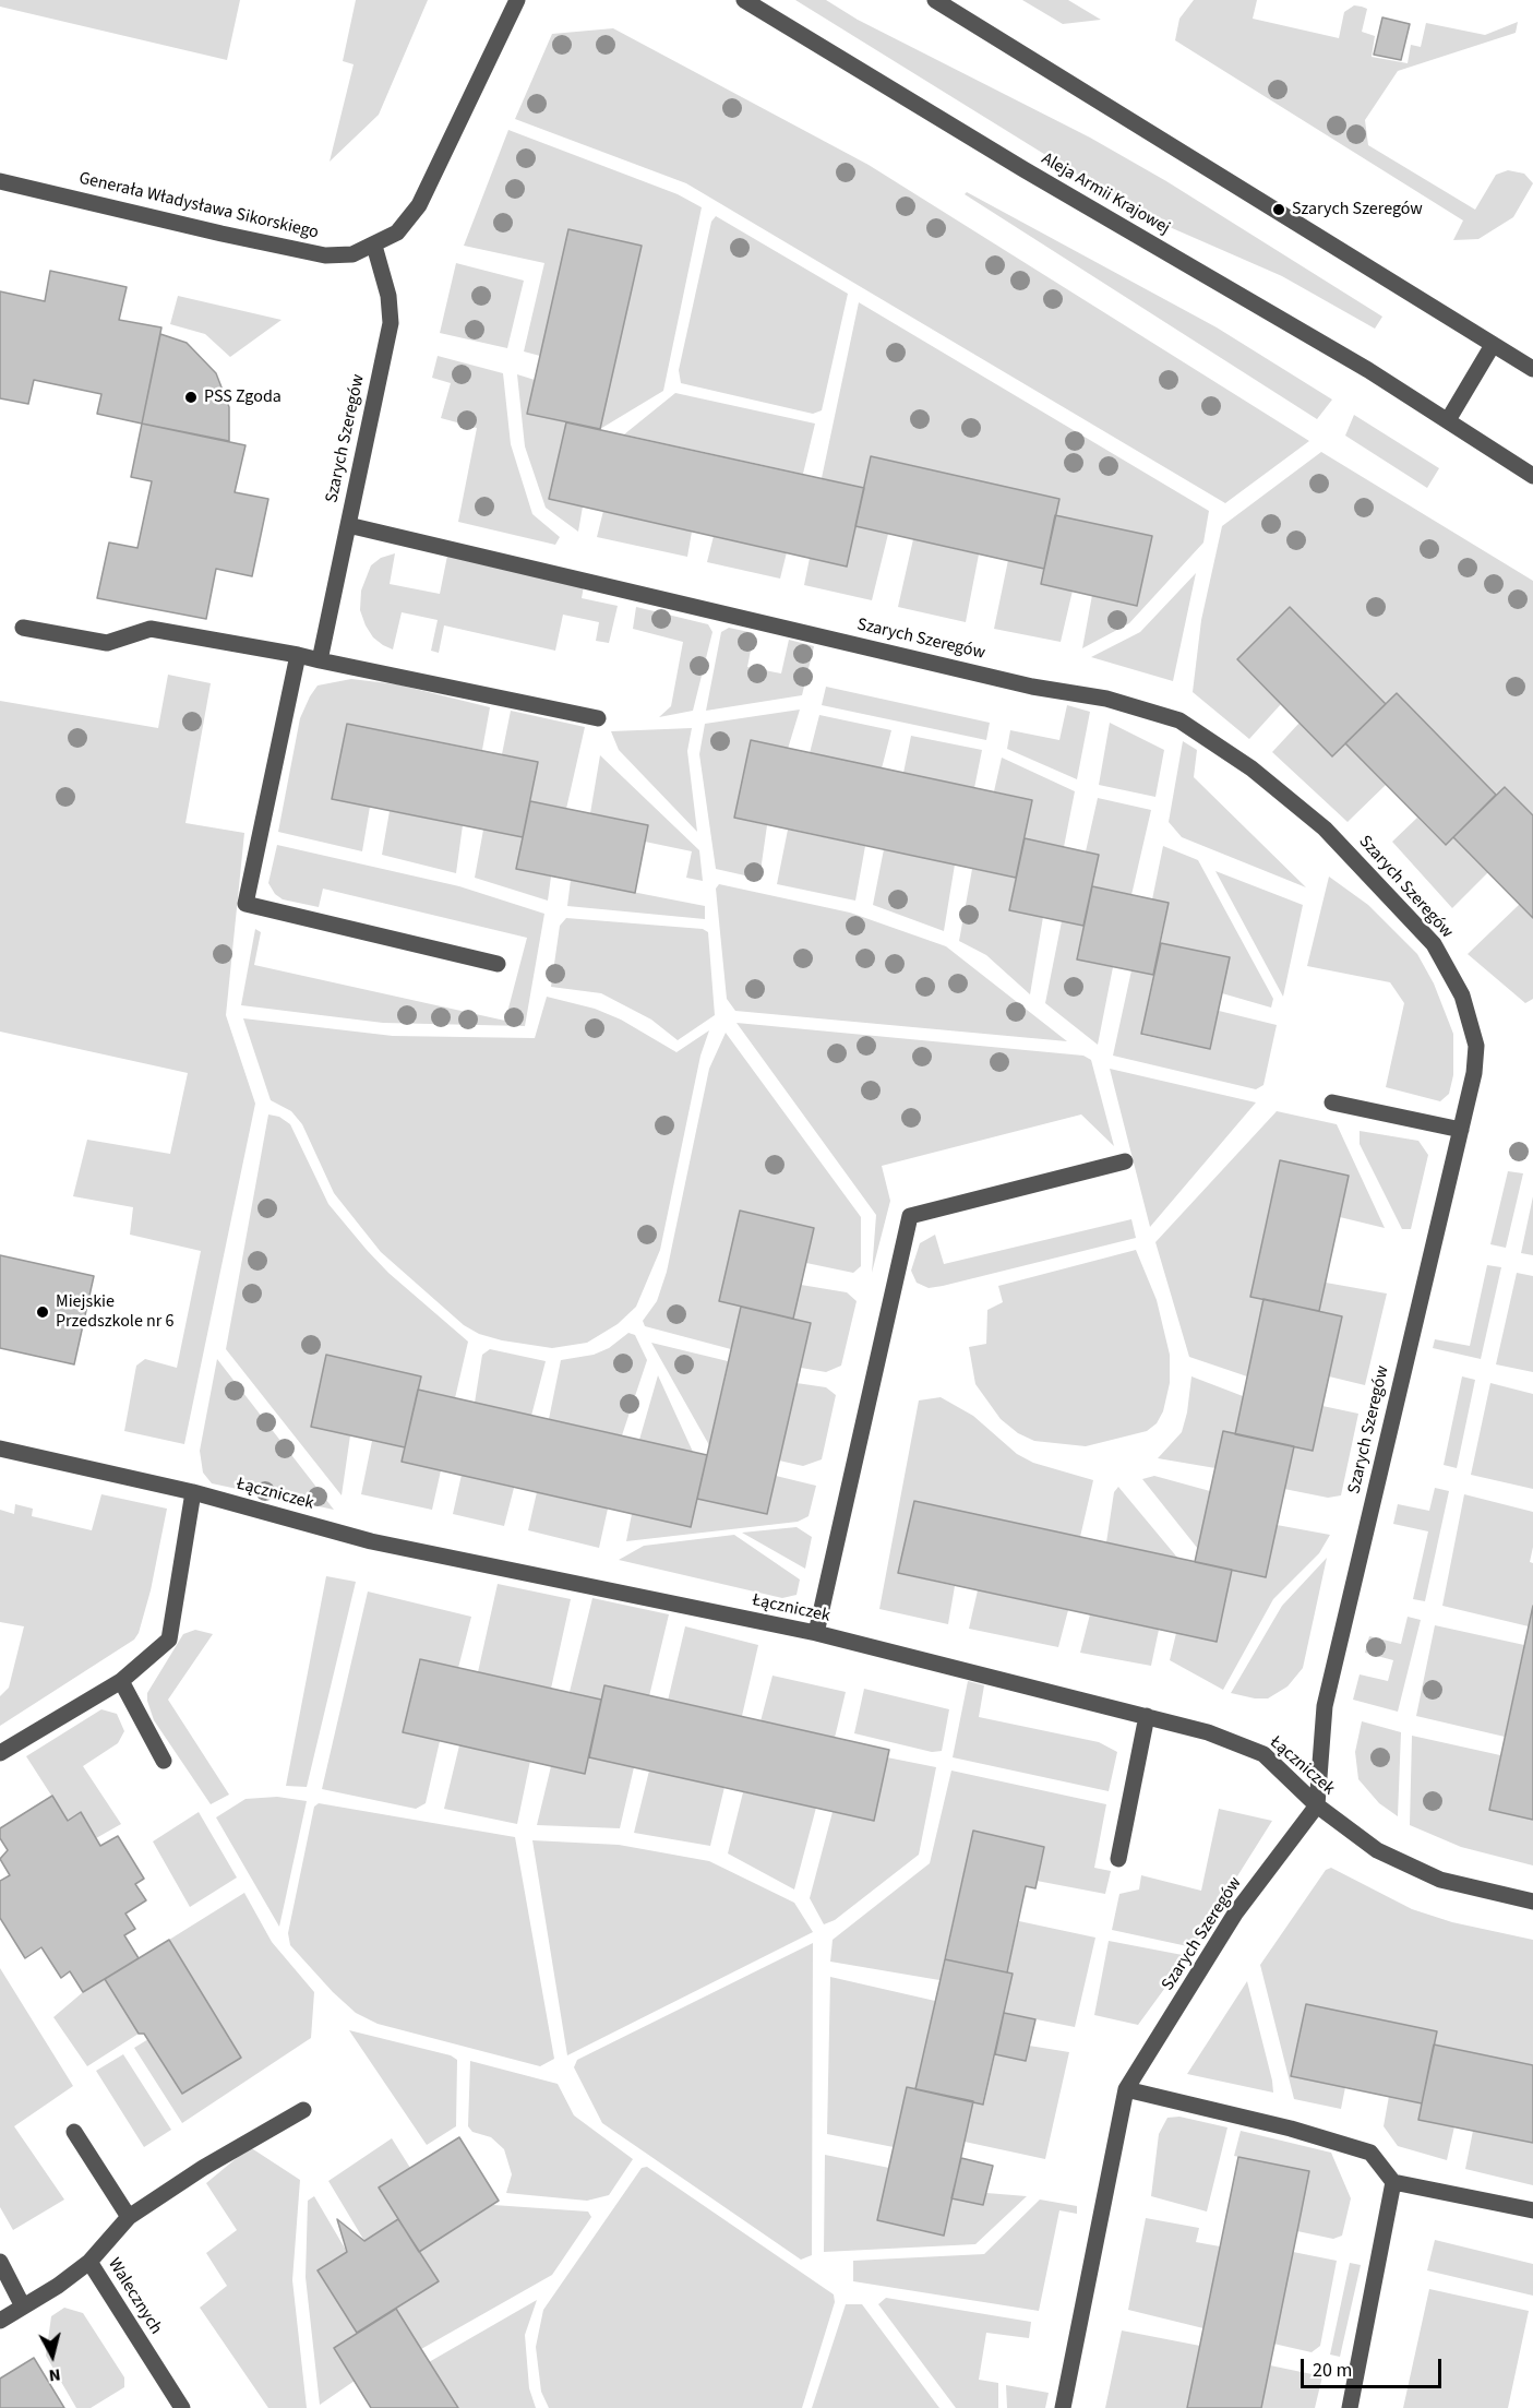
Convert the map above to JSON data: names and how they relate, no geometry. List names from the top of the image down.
{
  "streets": {
    "street": [
      "Aleja Armii Krajowej",
      "Generała Władysława Sikorskiego",
      "Szarych Szeregów",
      "Łączniczek",
      "Walecznych"
    ]
  },
  "crossings": [
    ["Generała Władysława Sikorskiego", "Szarych Szeregów"],
    ["Szarych Szeregów", "Łączniczek"]
  ],
  "places": ["Szarych Szeregów", "PSS Zgoda", "Miejskie Przedszkole nr 6"],
  "scale_bar": "20 m",
  "north": "bottom"
}
